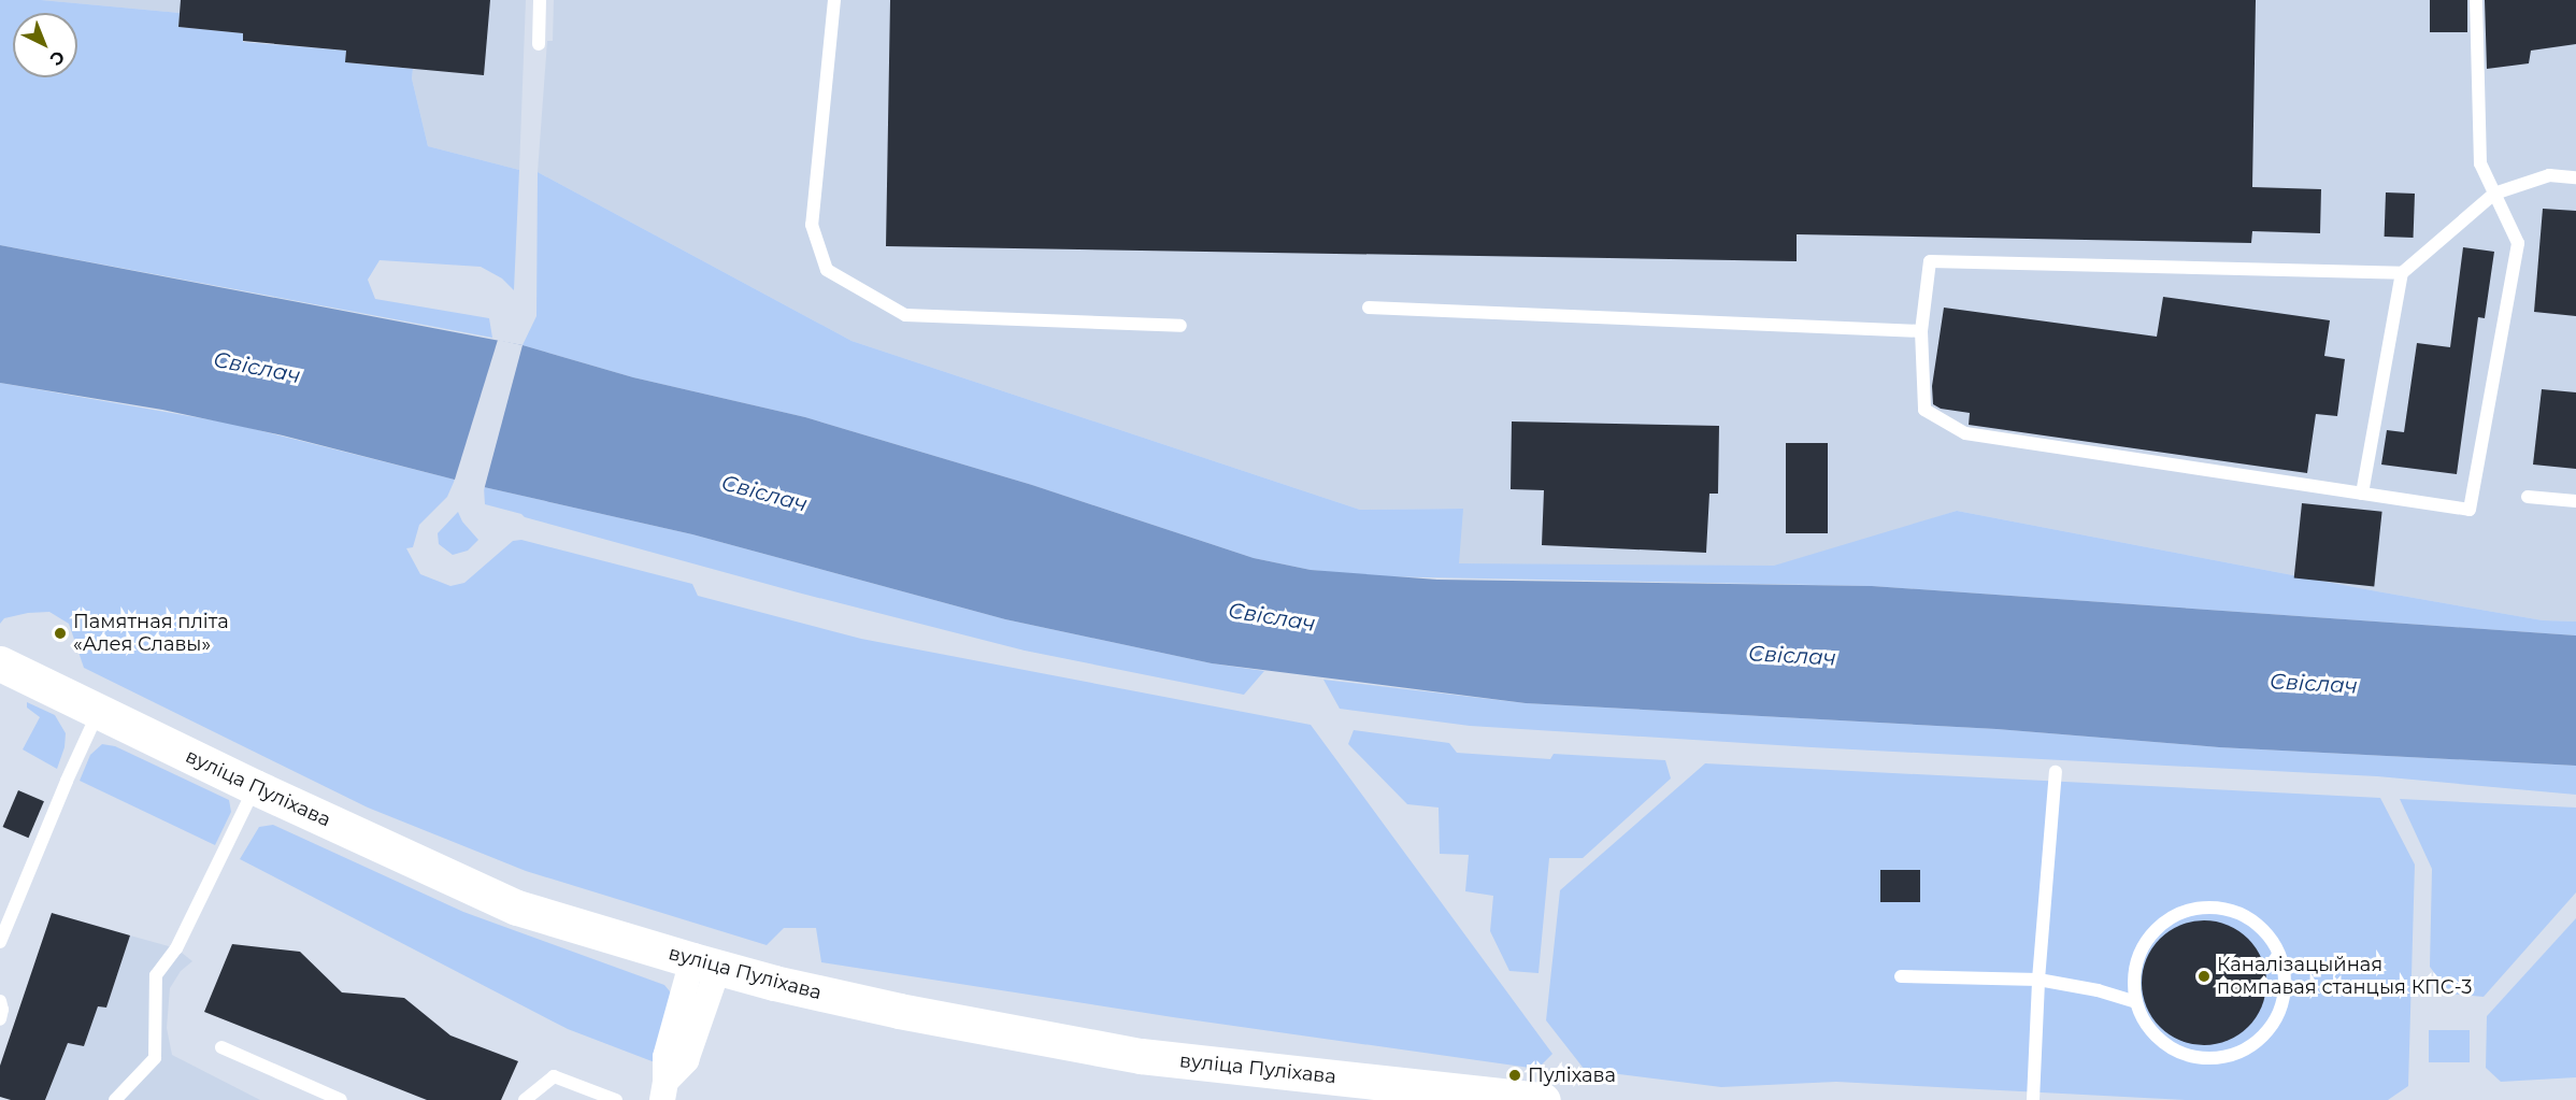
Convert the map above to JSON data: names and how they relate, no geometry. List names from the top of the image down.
{
  "streets": {
    "street": ["вуліца Пуліхава"]
  },
  "water": ["Свіслач"],
  "places": ["Памятная пліта «Алея Славы»", "Каналізацыйная помпавая станцыя КПС-3", "Пуліхава"],
  "north": "bottom right"
}
